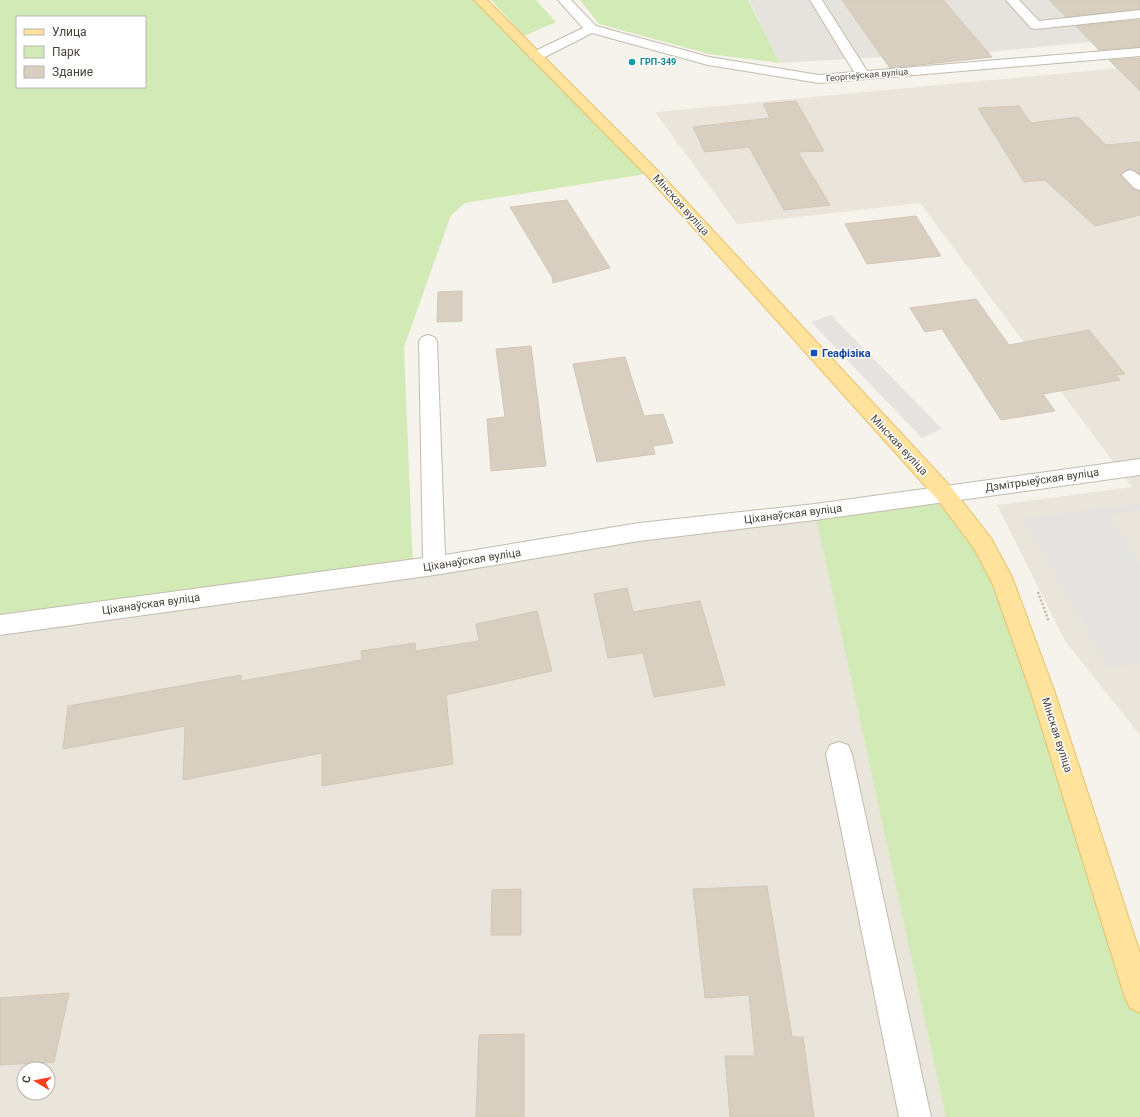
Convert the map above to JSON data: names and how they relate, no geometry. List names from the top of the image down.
{
  "streets": {
    "main road": ["Мінская вуліца"],
    "street": ["Георгіеўская вуліца", "Дзмітрыеўская вуліца", "Ціханаўская вуліца"]
  },
  "crossings": [
    ["Мінская вуліца", "Дзмітрыеўская вуліца"],
    ["Мінская вуліца", "Ціханаўская вуліца"],
    ["Дзмітрыеўская вуліца", "Ціханаўская вуліца"]
  ],
  "places": {
    "other": ["ГРП-349"],
    "transit": ["Геафізіка"]
  },
  "legend": ["Улица", "Парк", "Здание"],
  "north": "left"
}
